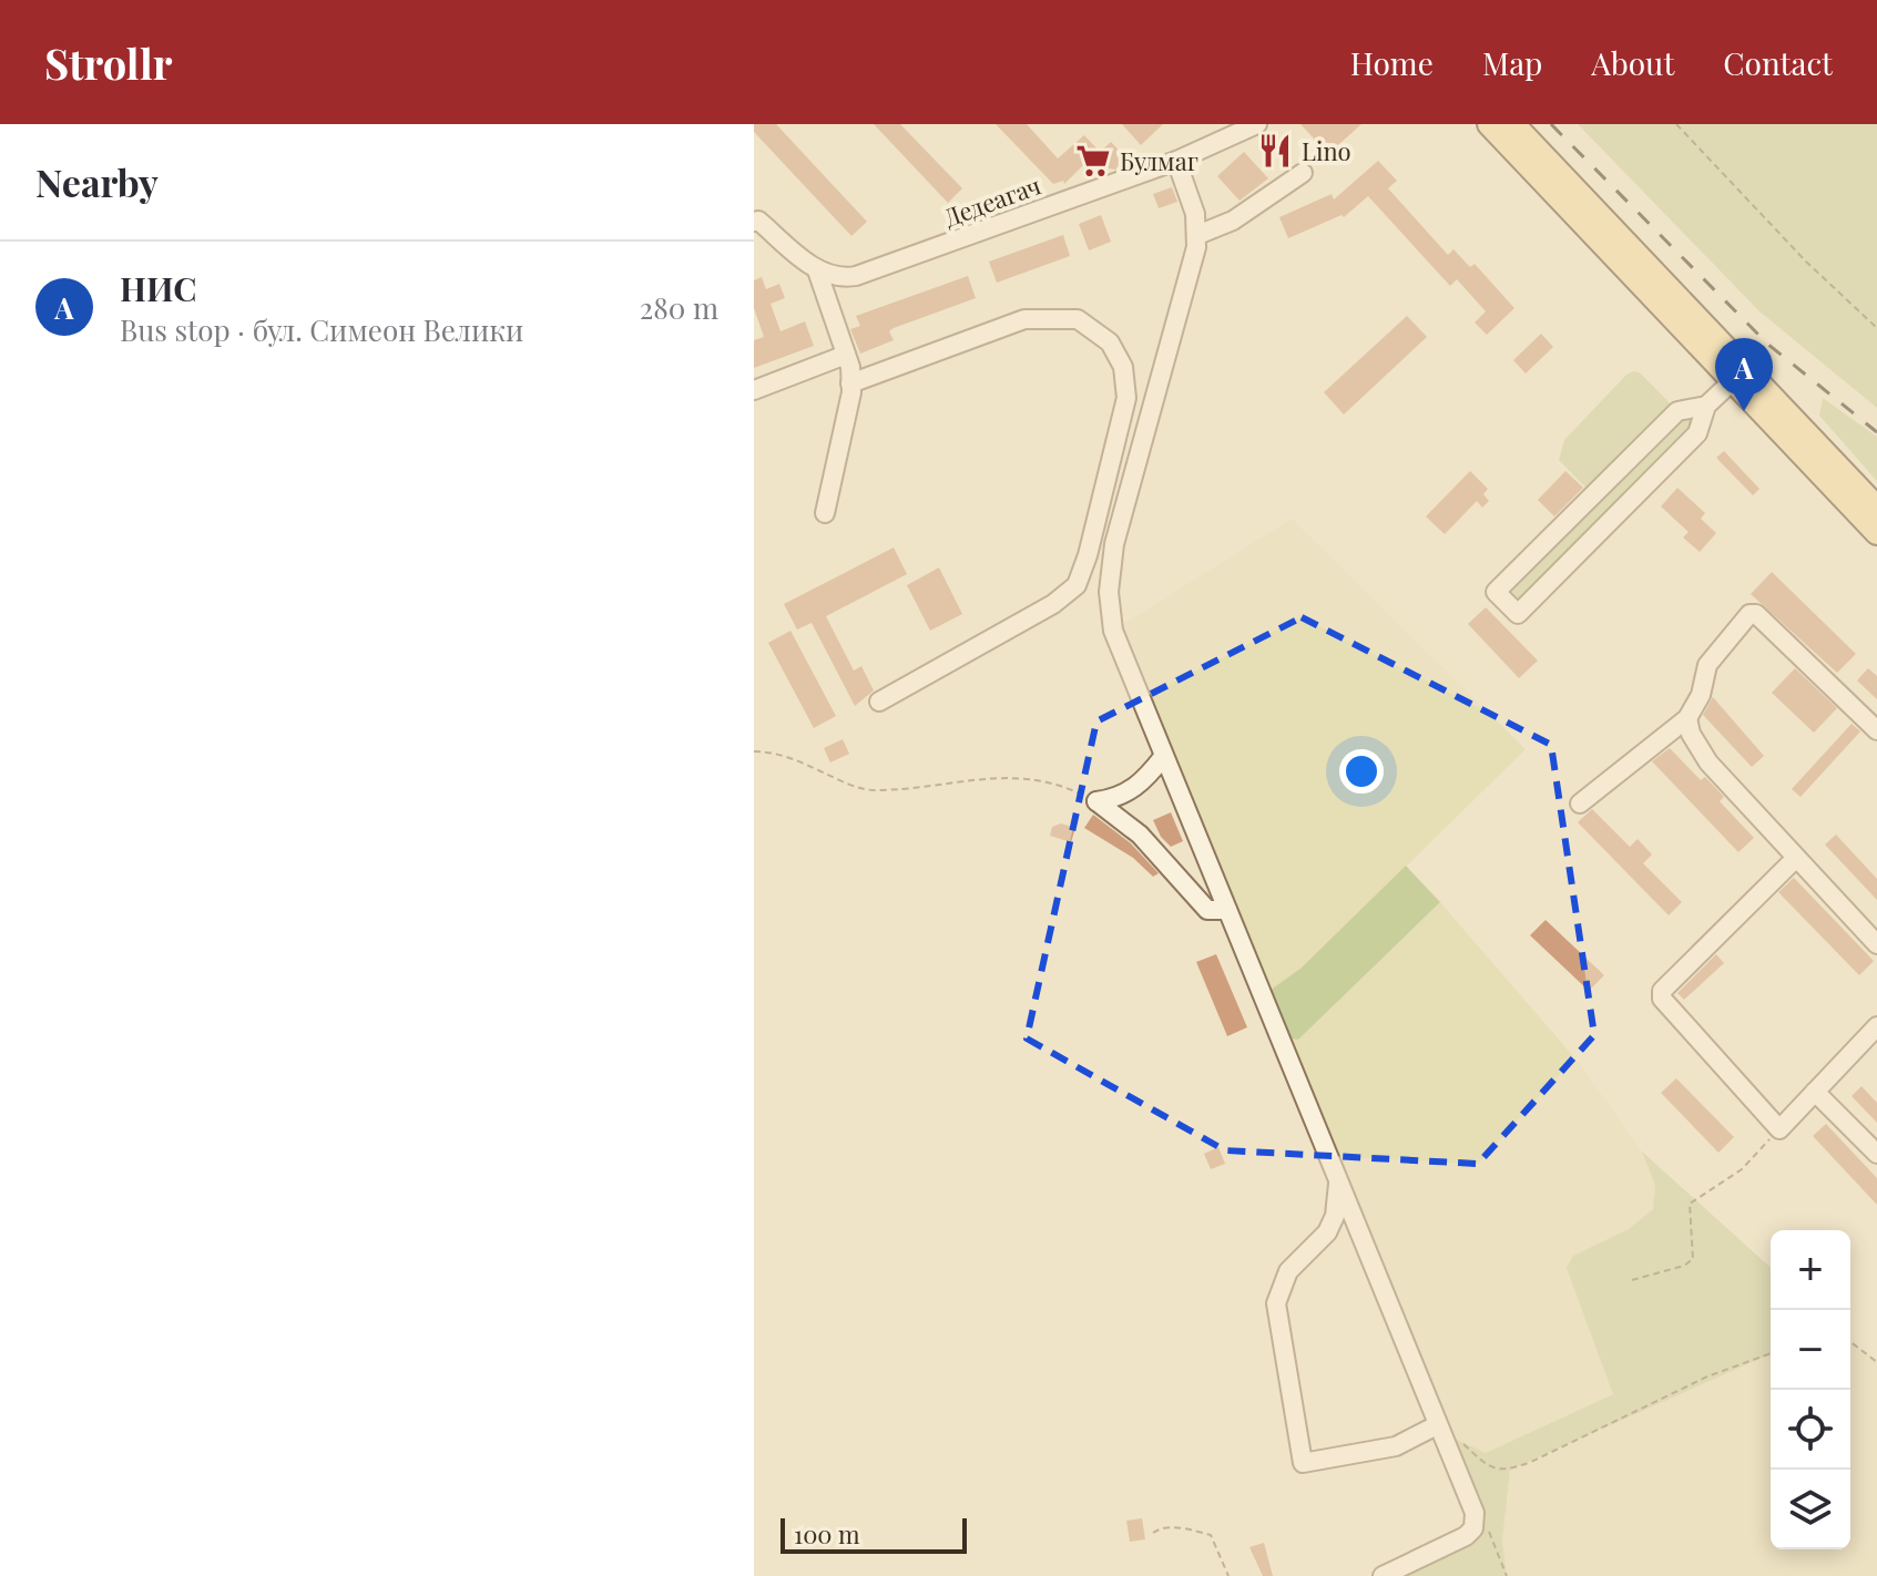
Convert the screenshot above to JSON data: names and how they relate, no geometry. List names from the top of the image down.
{
  "streets": {
    "street": ["Дедеагач"]
  },
  "places": {
    "restaurant": ["Lino"],
    "supermarket": ["Булмаг"]
  },
  "scale_bar": "100 m",
  "page": {
    "header": "Strollr",
    "nav": [
      "Home",
      "Map",
      "About",
      "Contact"
    ],
    "heading": "Nearby",
    "list": [
      {
        "mark": "A",
        "name": "НИС",
        "note": "Bus stop · бул. Симеон Велики",
        "value": "280 m"
      }
    ],
    "pins": "A",
    "map_buttons": ["+", "−"],
    "scale": "100 m"
  }
}
